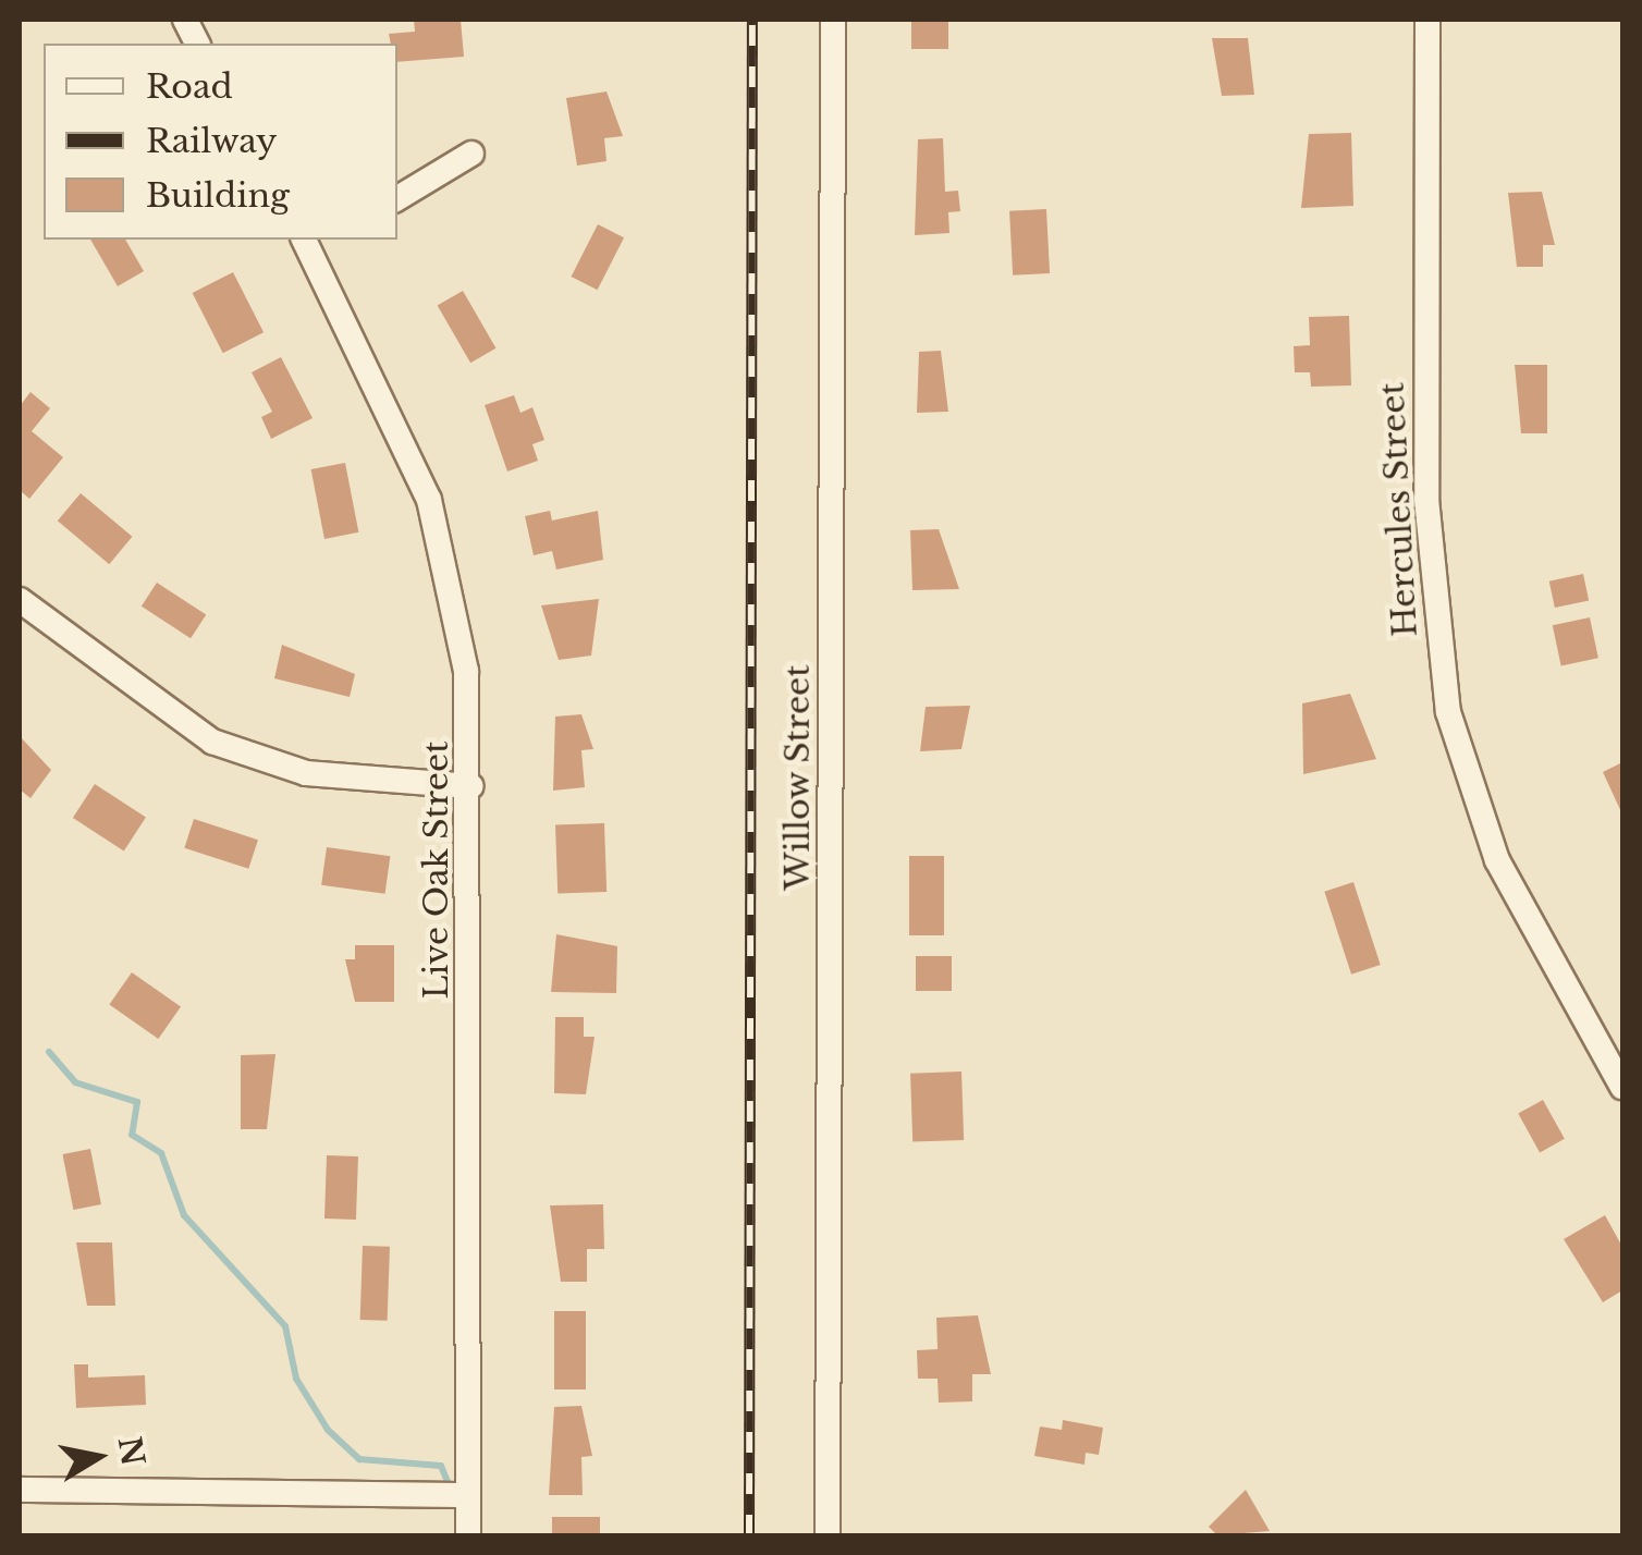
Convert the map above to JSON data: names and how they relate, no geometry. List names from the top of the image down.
{
  "streets": {
    "street": ["Hercules Street", "Willow Street", "Live Oak Street"]
  },
  "legend": ["Road", "Railway", "Building"],
  "north": "right"
}
